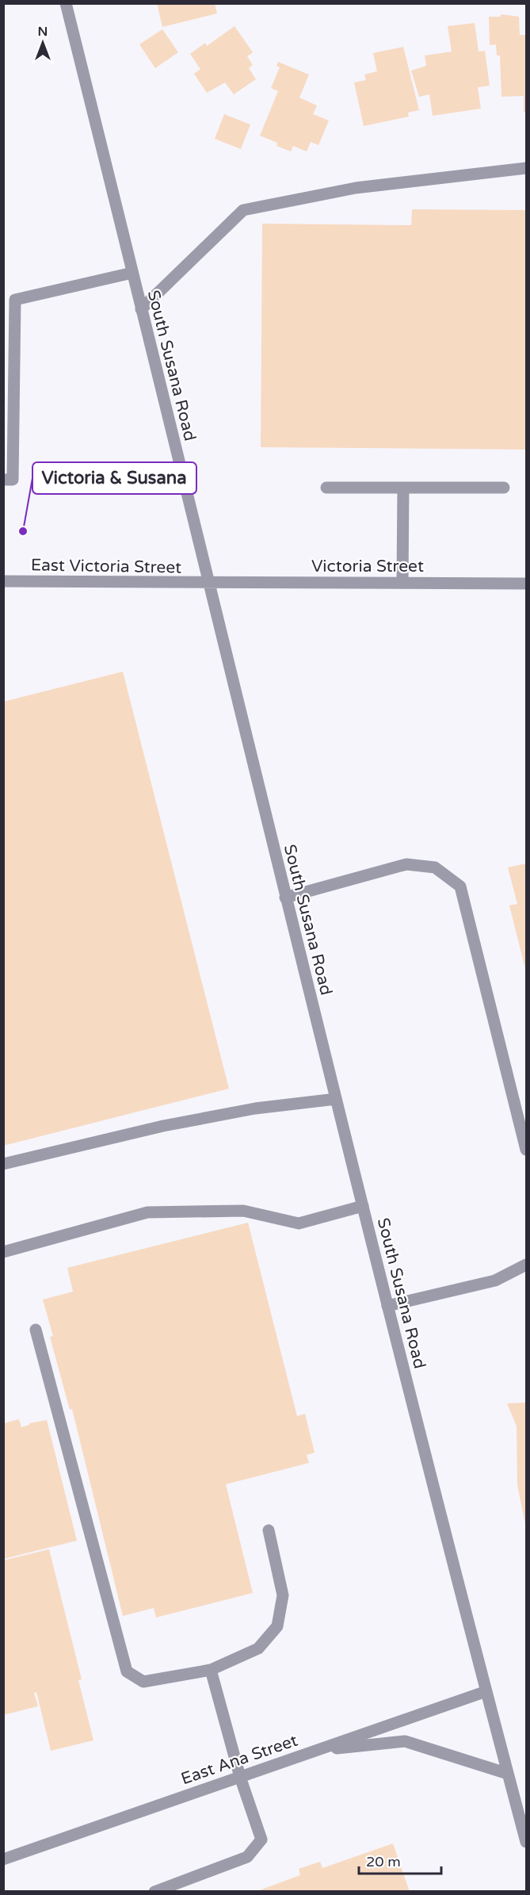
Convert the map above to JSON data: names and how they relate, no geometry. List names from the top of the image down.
{
  "streets": {
    "street": [
      "South Susana Road",
      "East Victoria Street",
      "Victoria Street",
      "East Ana Street"
    ]
  },
  "crossings": [
    ["South Susana Road", "East Victoria Street"],
    ["South Susana Road", "Victoria Street"],
    ["South Susana Road", "East Ana Street"],
    ["East Victoria Street", "Victoria Street"]
  ],
  "places": ["Victoria & Susana"],
  "scale_bar": "20 m",
  "north": "top"
}
